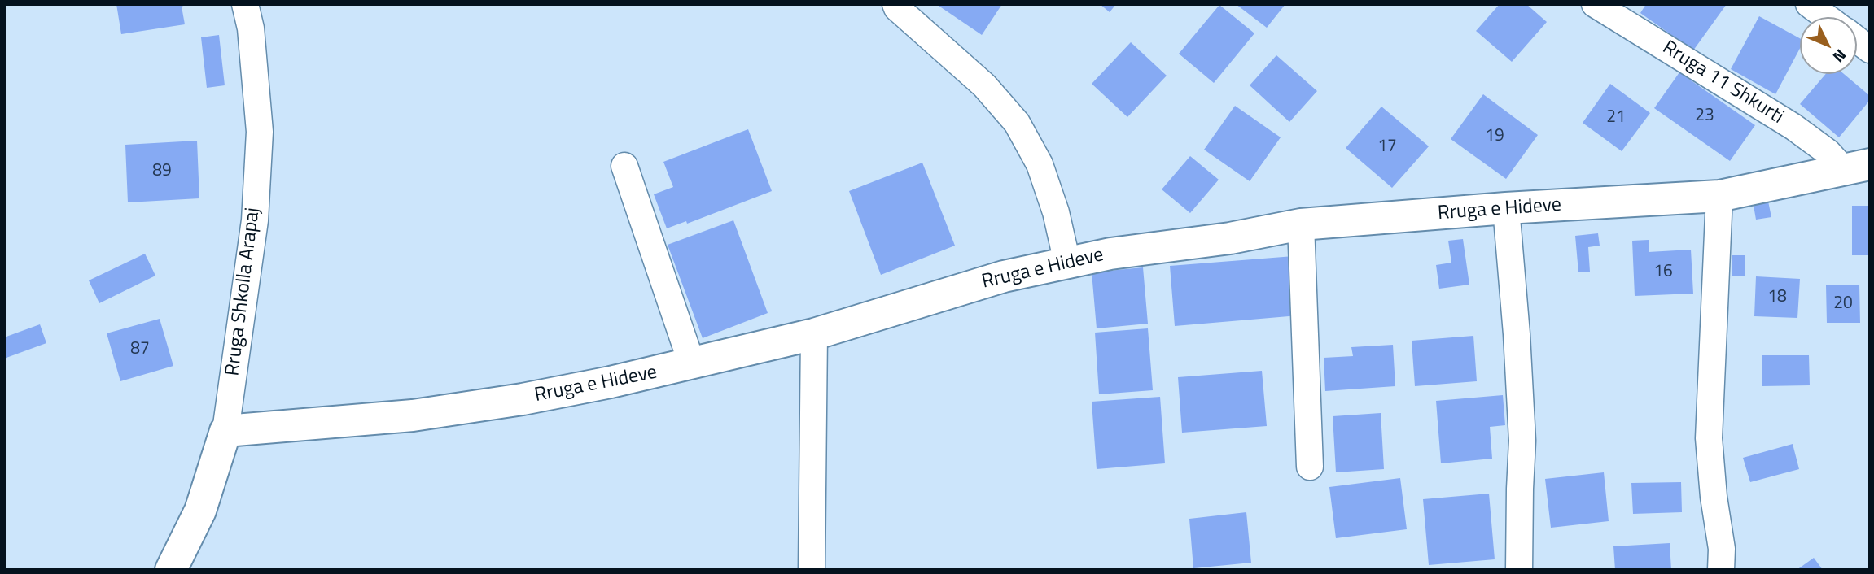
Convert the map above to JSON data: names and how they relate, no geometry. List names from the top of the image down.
{
  "streets": {
    "main road": ["Rruga e Hideve", "Rruga Shkolla Arapaj"],
    "street": ["Rruga 11 Shkurti"]
  },
  "crossings": [
    ["Rruga 11 Shkurti", "Rruga e Hideve"],
    ["Rruga e Hideve", "Rruga Shkolla Arapaj"]
  ],
  "house_numbers": [
    "23",
    "21",
    "19",
    "17",
    "89",
    "16",
    "18",
    "20",
    "87"
  ],
  "north": "bottom right"
}
